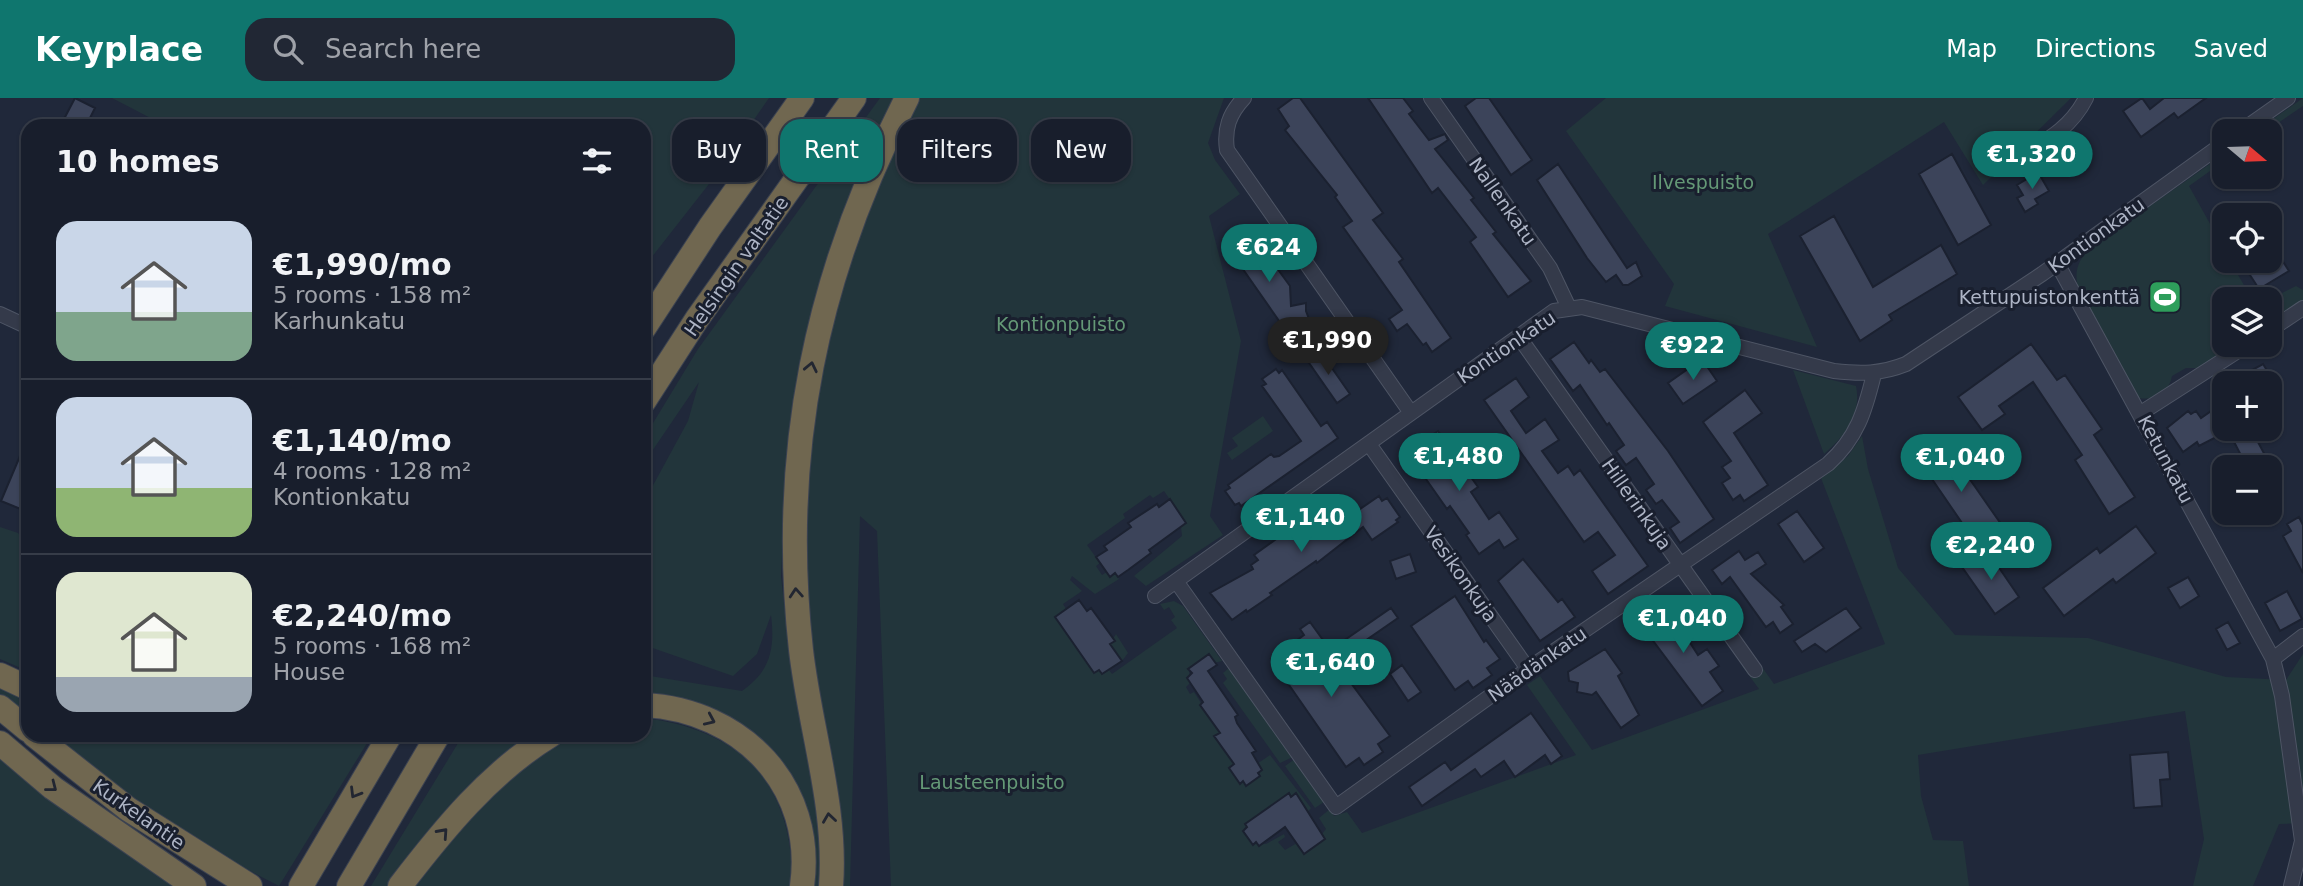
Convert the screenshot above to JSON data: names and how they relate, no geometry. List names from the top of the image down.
{
  "streets": {
    "highway": ["Helsingin valtatie", "Kurkelantie"],
    "street": [
      "Nallenkatu",
      "Kontionkatu",
      "Ketunkatu",
      "Hillerinkuja",
      "Vesikonkuja",
      "Näädänkatu"
    ]
  },
  "crossings": [
    ["Nallenkatu", "Kontionkatu"],
    ["Kontionkatu", "Ketunkatu"],
    ["Kontionkatu", "Hillerinkuja"],
    ["Kontionkatu", "Vesikonkuja"],
    ["Kontionkatu", "Näädänkatu"],
    ["Hillerinkuja", "Näädänkatu"],
    ["Vesikonkuja", "Näädänkatu"]
  ],
  "parks": ["Ilvespuisto", "Kontionpuisto", "Lausteenpuisto"],
  "places": {
    "sports": ["Kettupuistonkenttä"]
  },
  "north": "right",
  "page": {
    "header": "Keyplace",
    "search": "Search here",
    "nav": ["Map", "Directions", "Saved"],
    "map_buttons": ["+", "−"],
    "chip": [
      "Buy",
      "Rent",
      "Filters",
      "New"
    ],
    "heading": "10 homes",
    "price": [
      "€1,320",
      "€624",
      "€1,990",
      "€922",
      "€1,480",
      "€1,040",
      "€1,140",
      "€2,240",
      "€1,040",
      "€1,640"
    ],
    "list": [
      {
        "name": "€1,990/mo",
        "note": "5 rooms · 158 m² · Karhunkatu"
      },
      {
        "name": "€1,140/mo",
        "note": "4 rooms · 128 m² · Kontionkatu"
      },
      {
        "name": "€2,240/mo",
        "note": "5 rooms · 168 m² · House"
      }
    ]
  }
}
